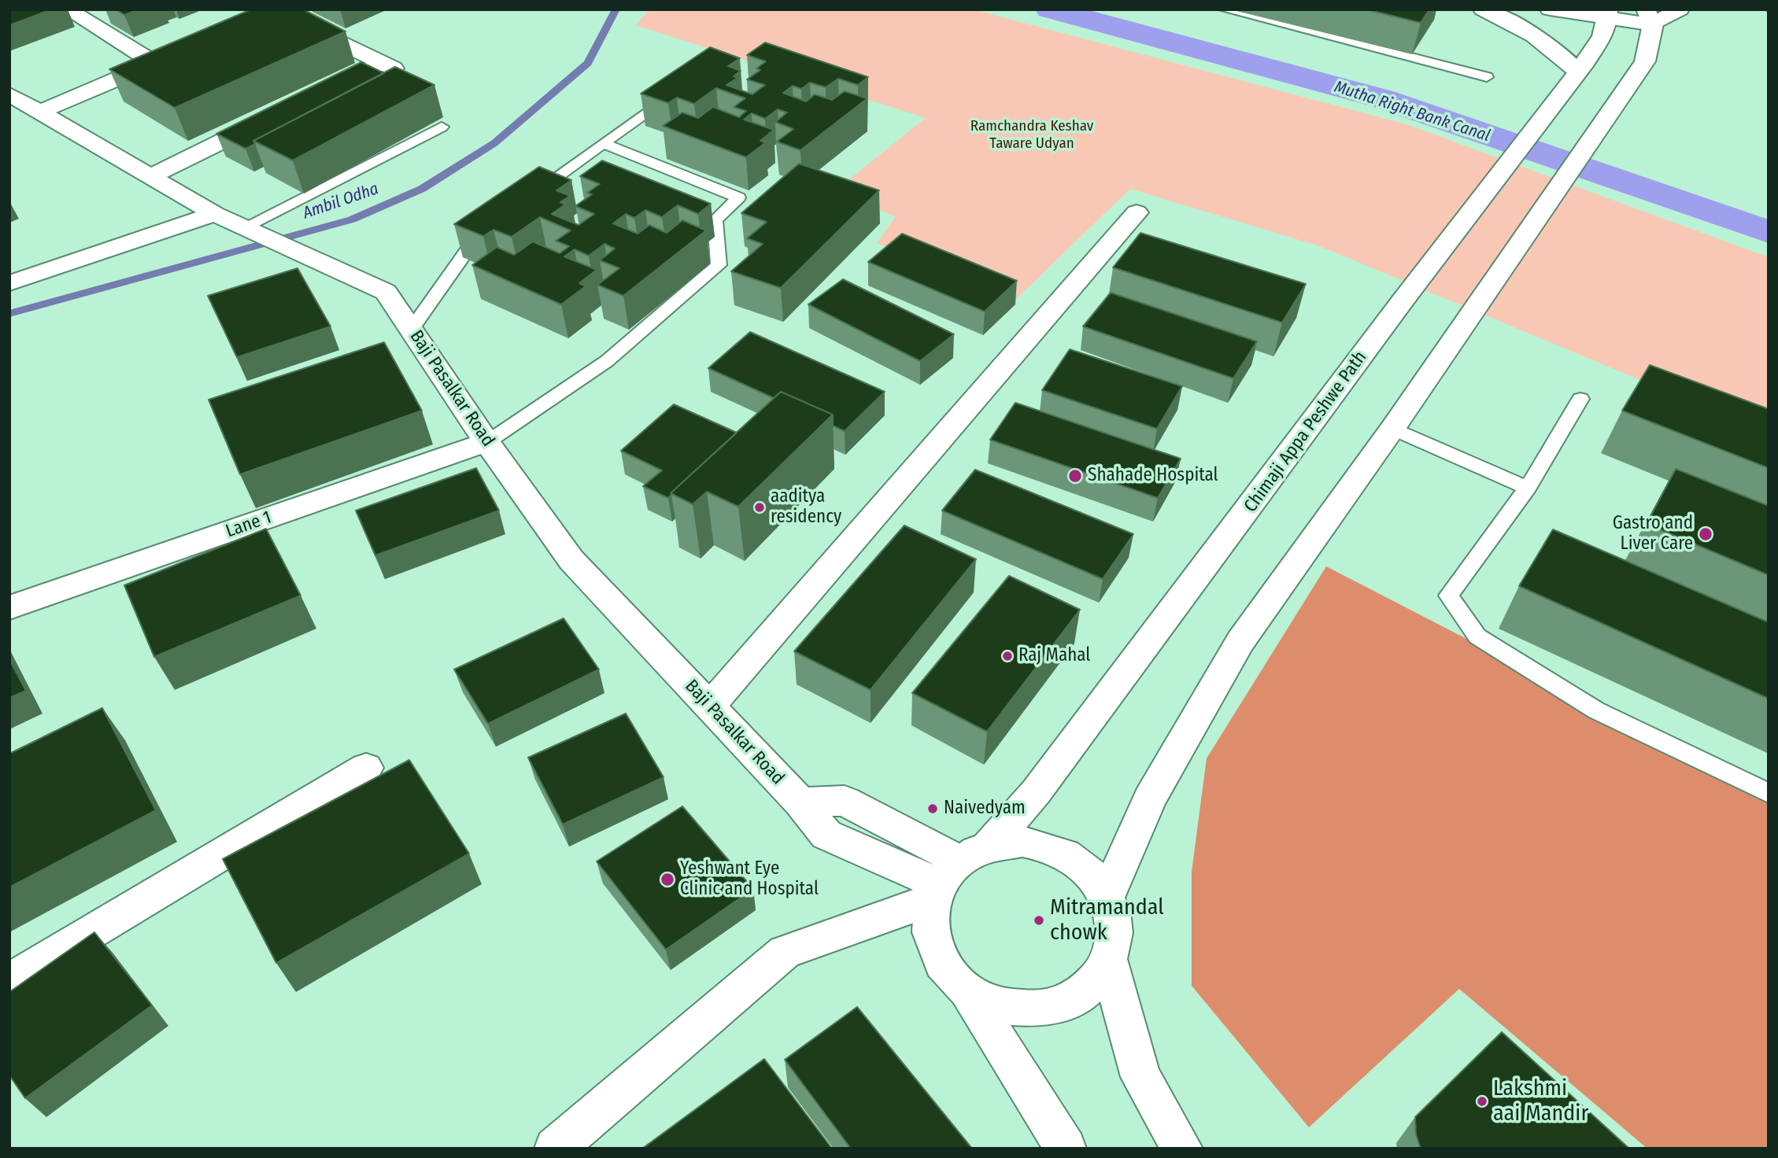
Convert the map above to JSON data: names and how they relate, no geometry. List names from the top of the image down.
{
  "streets": {
    "street": ["Baji Pasalkar Road", "Chimaji Appa Peshwe Path", "Lane 1"]
  },
  "crossings": [
    ["Baji Pasalkar Road", "Chimaji Appa Peshwe Path"],
    ["Baji Pasalkar Road", "Lane 1"]
  ],
  "water": ["Mutha Right Bank Canal", "Ambil Odha"],
  "parks": ["Ramchandra Keshav Taware Udyan"],
  "places": [
    "Shahade Hospital",
    "aaditya residency",
    "Gastro and Liver Care",
    "Raj Mahal",
    "Naivedyam",
    "Yeshwant Eye Clinic and Hospital",
    "Mitramandal chowk",
    "Lakshmi aai Mandir"
  ]
}
